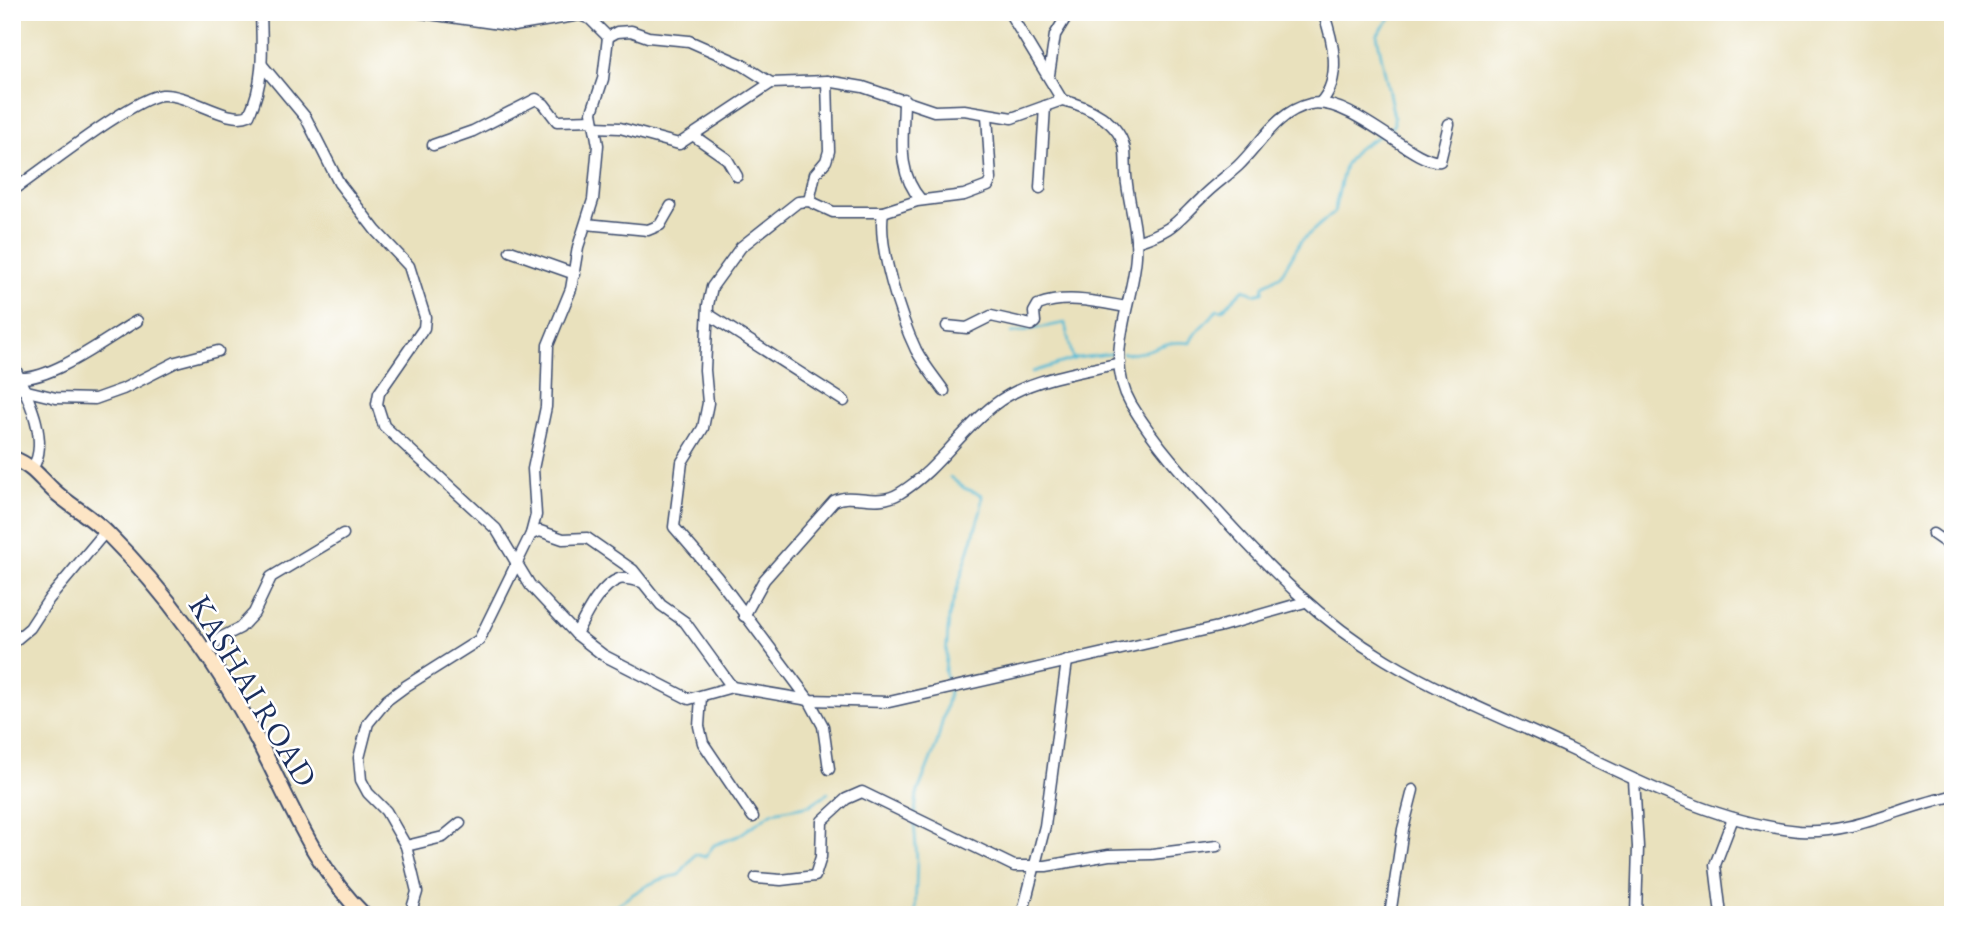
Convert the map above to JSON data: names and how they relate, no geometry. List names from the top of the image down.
{
  "streets": {
    "street": ["KASHAI ROAD"]
  }
}
